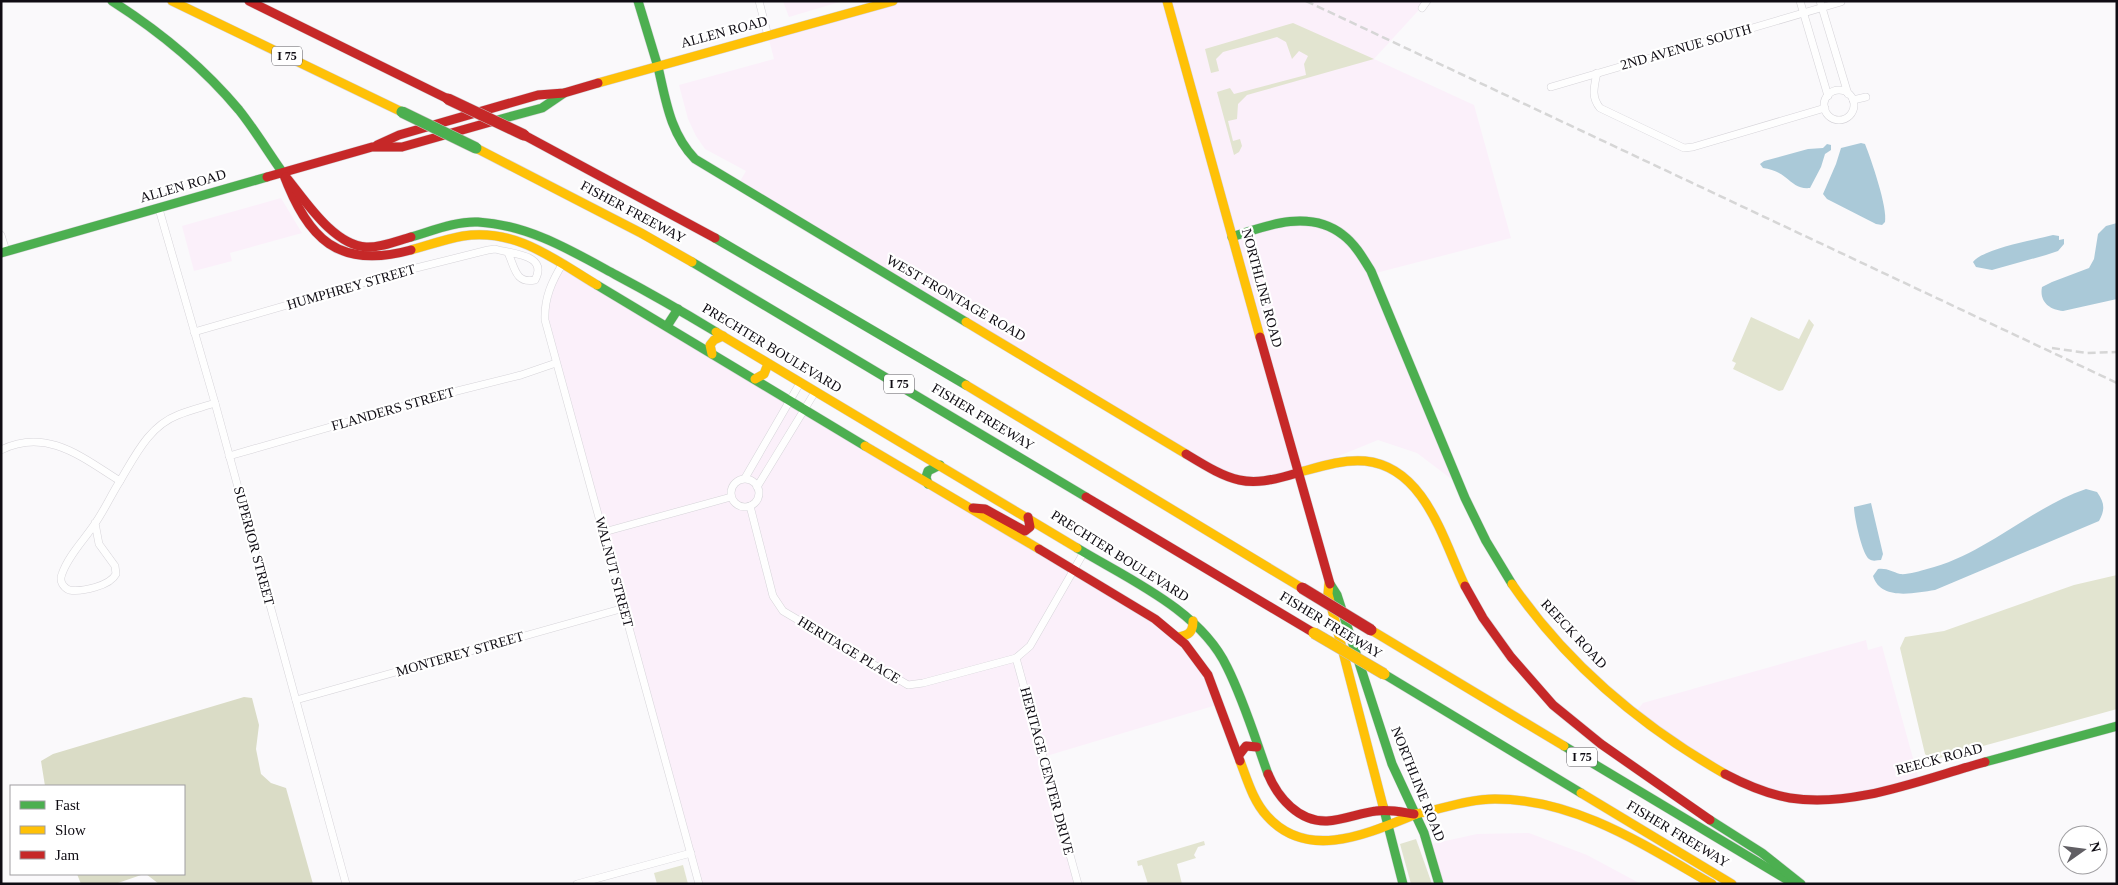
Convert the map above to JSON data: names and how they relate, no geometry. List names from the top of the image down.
{
  "streets": {
    "main road": [
      "ALLEN ROAD",
      "I 75",
      "FISHER FREEWAY",
      "NORTHLINE ROAD",
      "WEST FRONTAGE ROAD",
      "PRECHTER BOULEVARD",
      "REECK ROAD"
    ],
    "street": [
      "2ND AVENUE SOUTH",
      "HUMPHREY STREET",
      "FLANDERS STREET",
      "SUPERIOR STREET",
      "WALNUT STREET",
      "HERITAGE PLACE",
      "MONTEREY STREET",
      "HERITAGE CENTER DRIVE"
    ]
  },
  "crossings": [
    ["ALLEN ROAD", "WEST FRONTAGE ROAD"],
    ["ALLEN ROAD", "PRECHTER BOULEVARD"],
    ["ALLEN ROAD", "SUPERIOR STREET"],
    ["HUMPHREY STREET", "SUPERIOR STREET"],
    ["NORTHLINE ROAD", "WEST FRONTAGE ROAD"],
    ["NORTHLINE ROAD", "PRECHTER BOULEVARD"],
    ["NORTHLINE ROAD", "REECK ROAD"],
    ["FLANDERS STREET", "SUPERIOR STREET"],
    ["FLANDERS STREET", "WALNUT STREET"],
    ["SUPERIOR STREET", "MONTEREY STREET"],
    ["WALNUT STREET", "MONTEREY STREET"],
    ["HERITAGE PLACE", "HERITAGE CENTER DRIVE"]
  ],
  "legend": ["Fast", "Slow", "Jam"],
  "north": "right"
}
